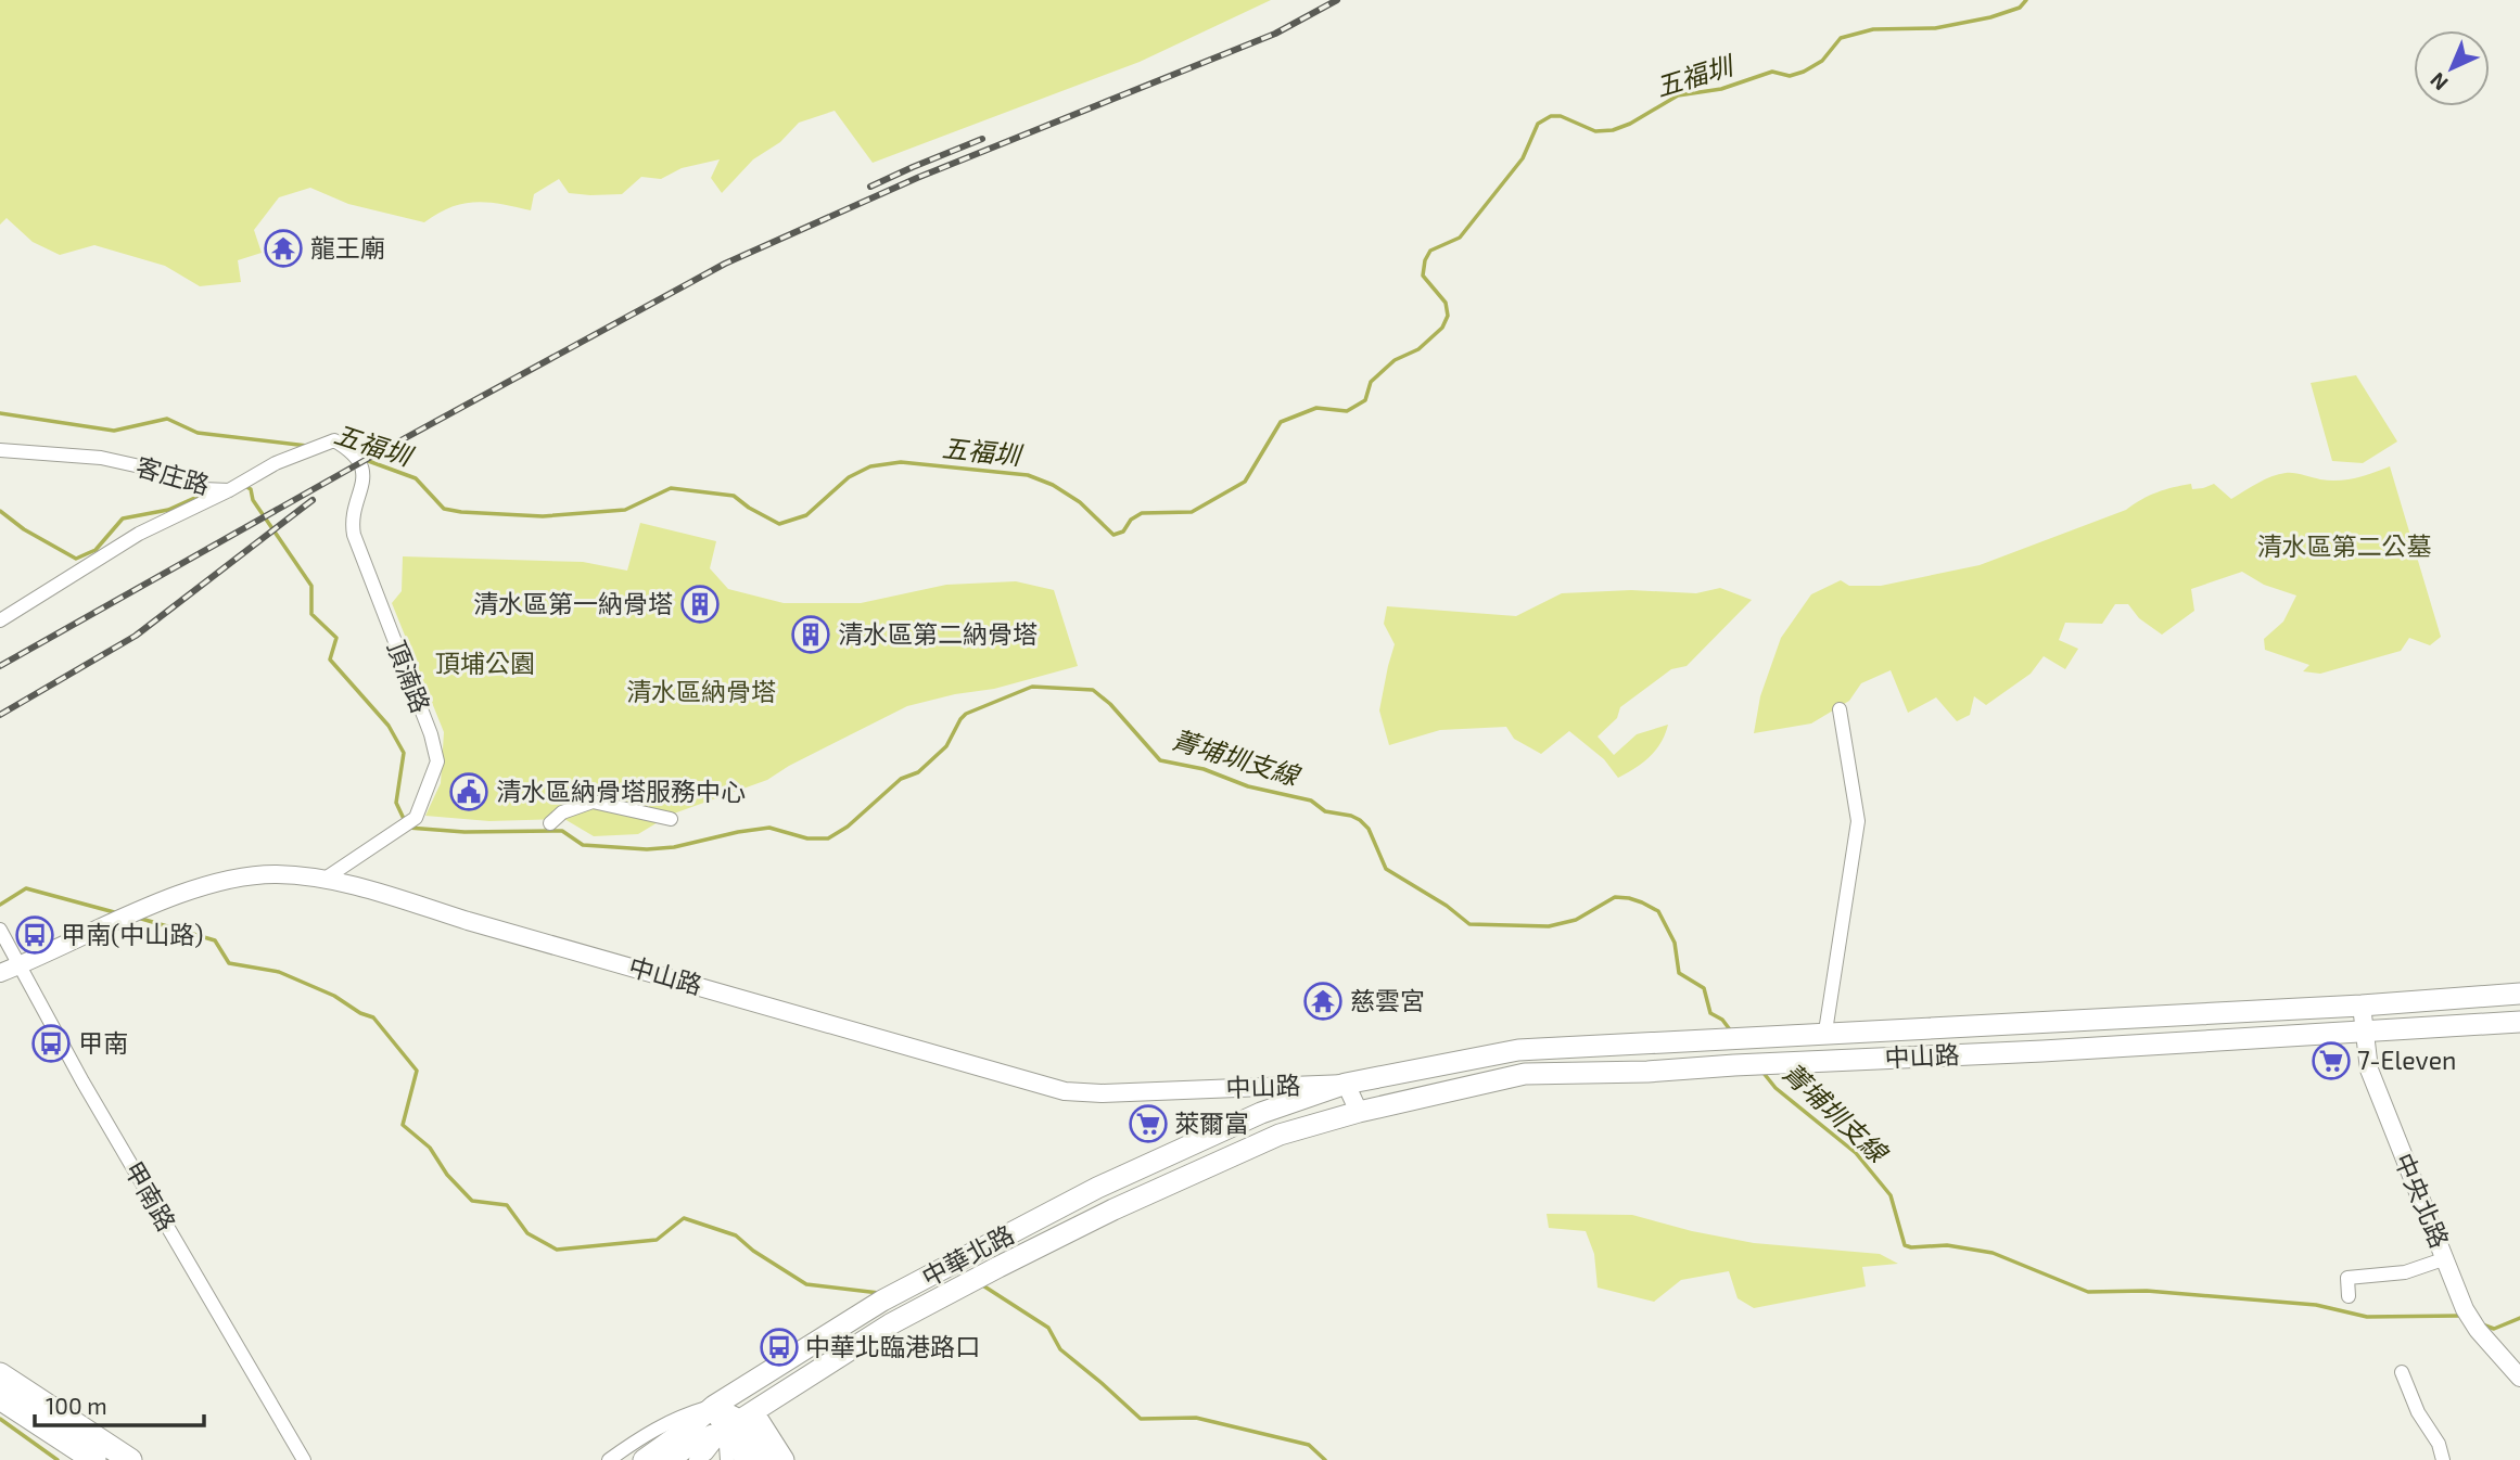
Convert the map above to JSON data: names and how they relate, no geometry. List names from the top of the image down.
{
  "streets": {
    "main road": ["中山路", "中華北路"],
    "street": [
      "客庄路",
      "頂湳路",
      "甲南路",
      "中央北路"
    ]
  },
  "crossings": [
    ["客庄路", "頂湳路"],
    ["頂湳路", "中山路"],
    ["中山路", "甲南路"],
    ["中山路", "中央北路"],
    ["中山路", "中華北路"]
  ],
  "water": ["五福圳", "菁埔圳支線"],
  "parks": ["清水區第二公墓", "頂埔公園", "清水區納骨塔"],
  "places": {
    "temple": ["龍王廟", "慈雲宮"],
    "building": ["清水區第一納骨塔", "清水區第二納骨塔"],
    "public building": ["清水區納骨塔服務中心"],
    "bus stop": ["甲南(中山路)", "甲南", "中華北臨港路口"],
    "supermarket": ["7-Eleven", "萊爾富"]
  },
  "scale_bar": "100 m",
  "north": "bottom left"
}
